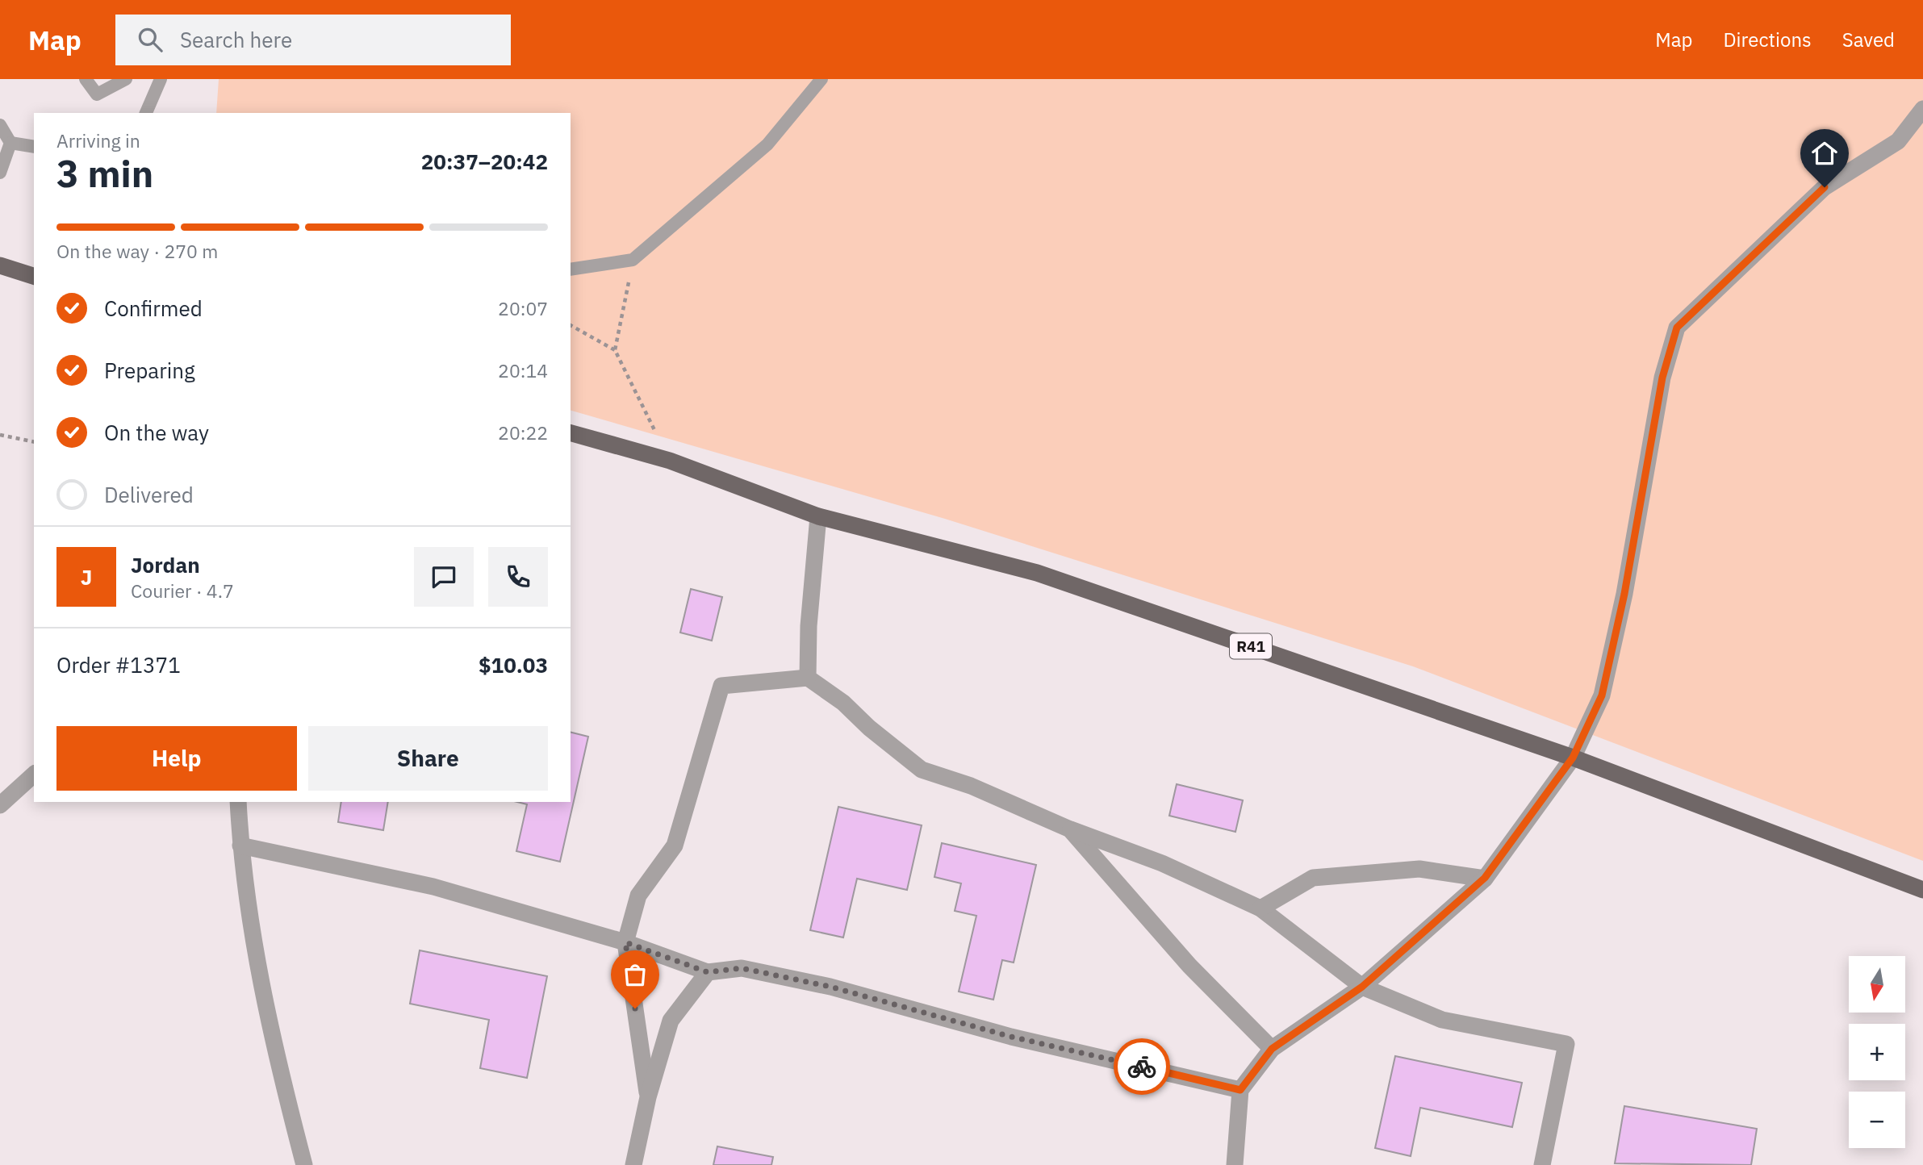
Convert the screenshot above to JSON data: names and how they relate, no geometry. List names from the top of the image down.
{
  "streets": {
    "main road": ["R41"]
  },
  "north": "bottom",
  "page": {
    "header": "Map",
    "search": "Search here",
    "nav": ["Map", "Directions", "Saved"],
    "heading": ["3 min", "Arriving in", "20:37–20:42"],
    "panel": [
      "Jordan",
      "Courier · 4.7",
      "Order #1371",
      "$10.03"
    ],
    "bar": "On the way · 270 m",
    "list": [
      ["Confirmed", "20:07"],
      ["Preparing", "20:14"],
      ["On the way", "20:22"],
      "Delivered"
    ],
    "round": "J",
    "buttons": ["Help", "Share"],
    "map_buttons": ["+", "−"]
  }
}
